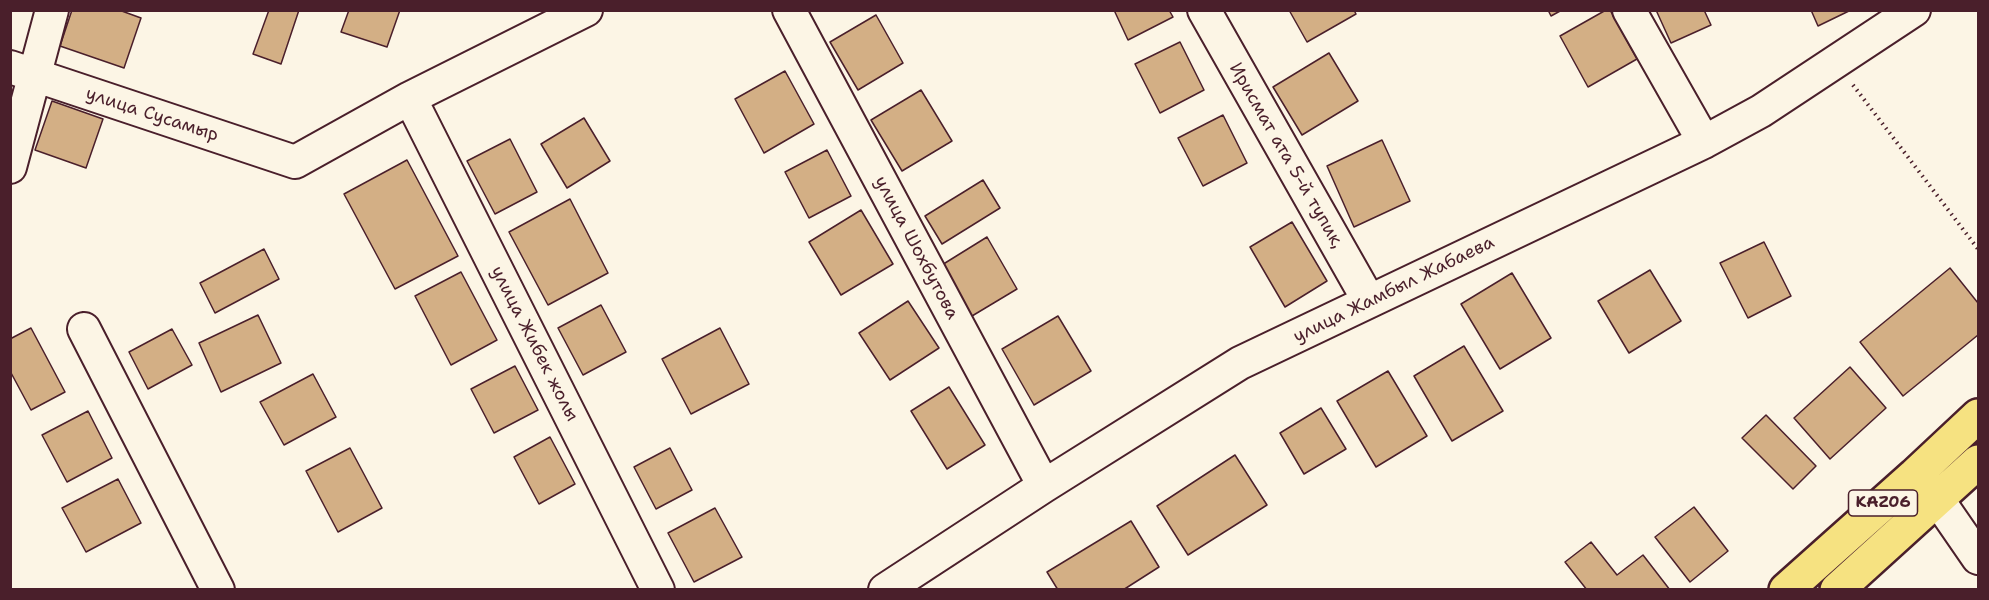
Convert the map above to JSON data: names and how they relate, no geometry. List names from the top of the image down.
{
  "streets": {
    "highway": ["KАZ06"],
    "street": [
      "улица Сусамыр",
      "Ирисмат ата 5-й тупик,",
      "улица Шохбутова",
      "улица Жамбыл Жабаева",
      "улица Жибек жолы"
    ]
  },
  "crossings": [
    ["улица Сусамыр", "улица Жибек жолы"],
    ["Ирисмат ата 5-й тупик,", "улица Жамбыл Жабаева"],
    ["улица Шохбутова", "улица Жамбыл Жабаева"]
  ]
}
